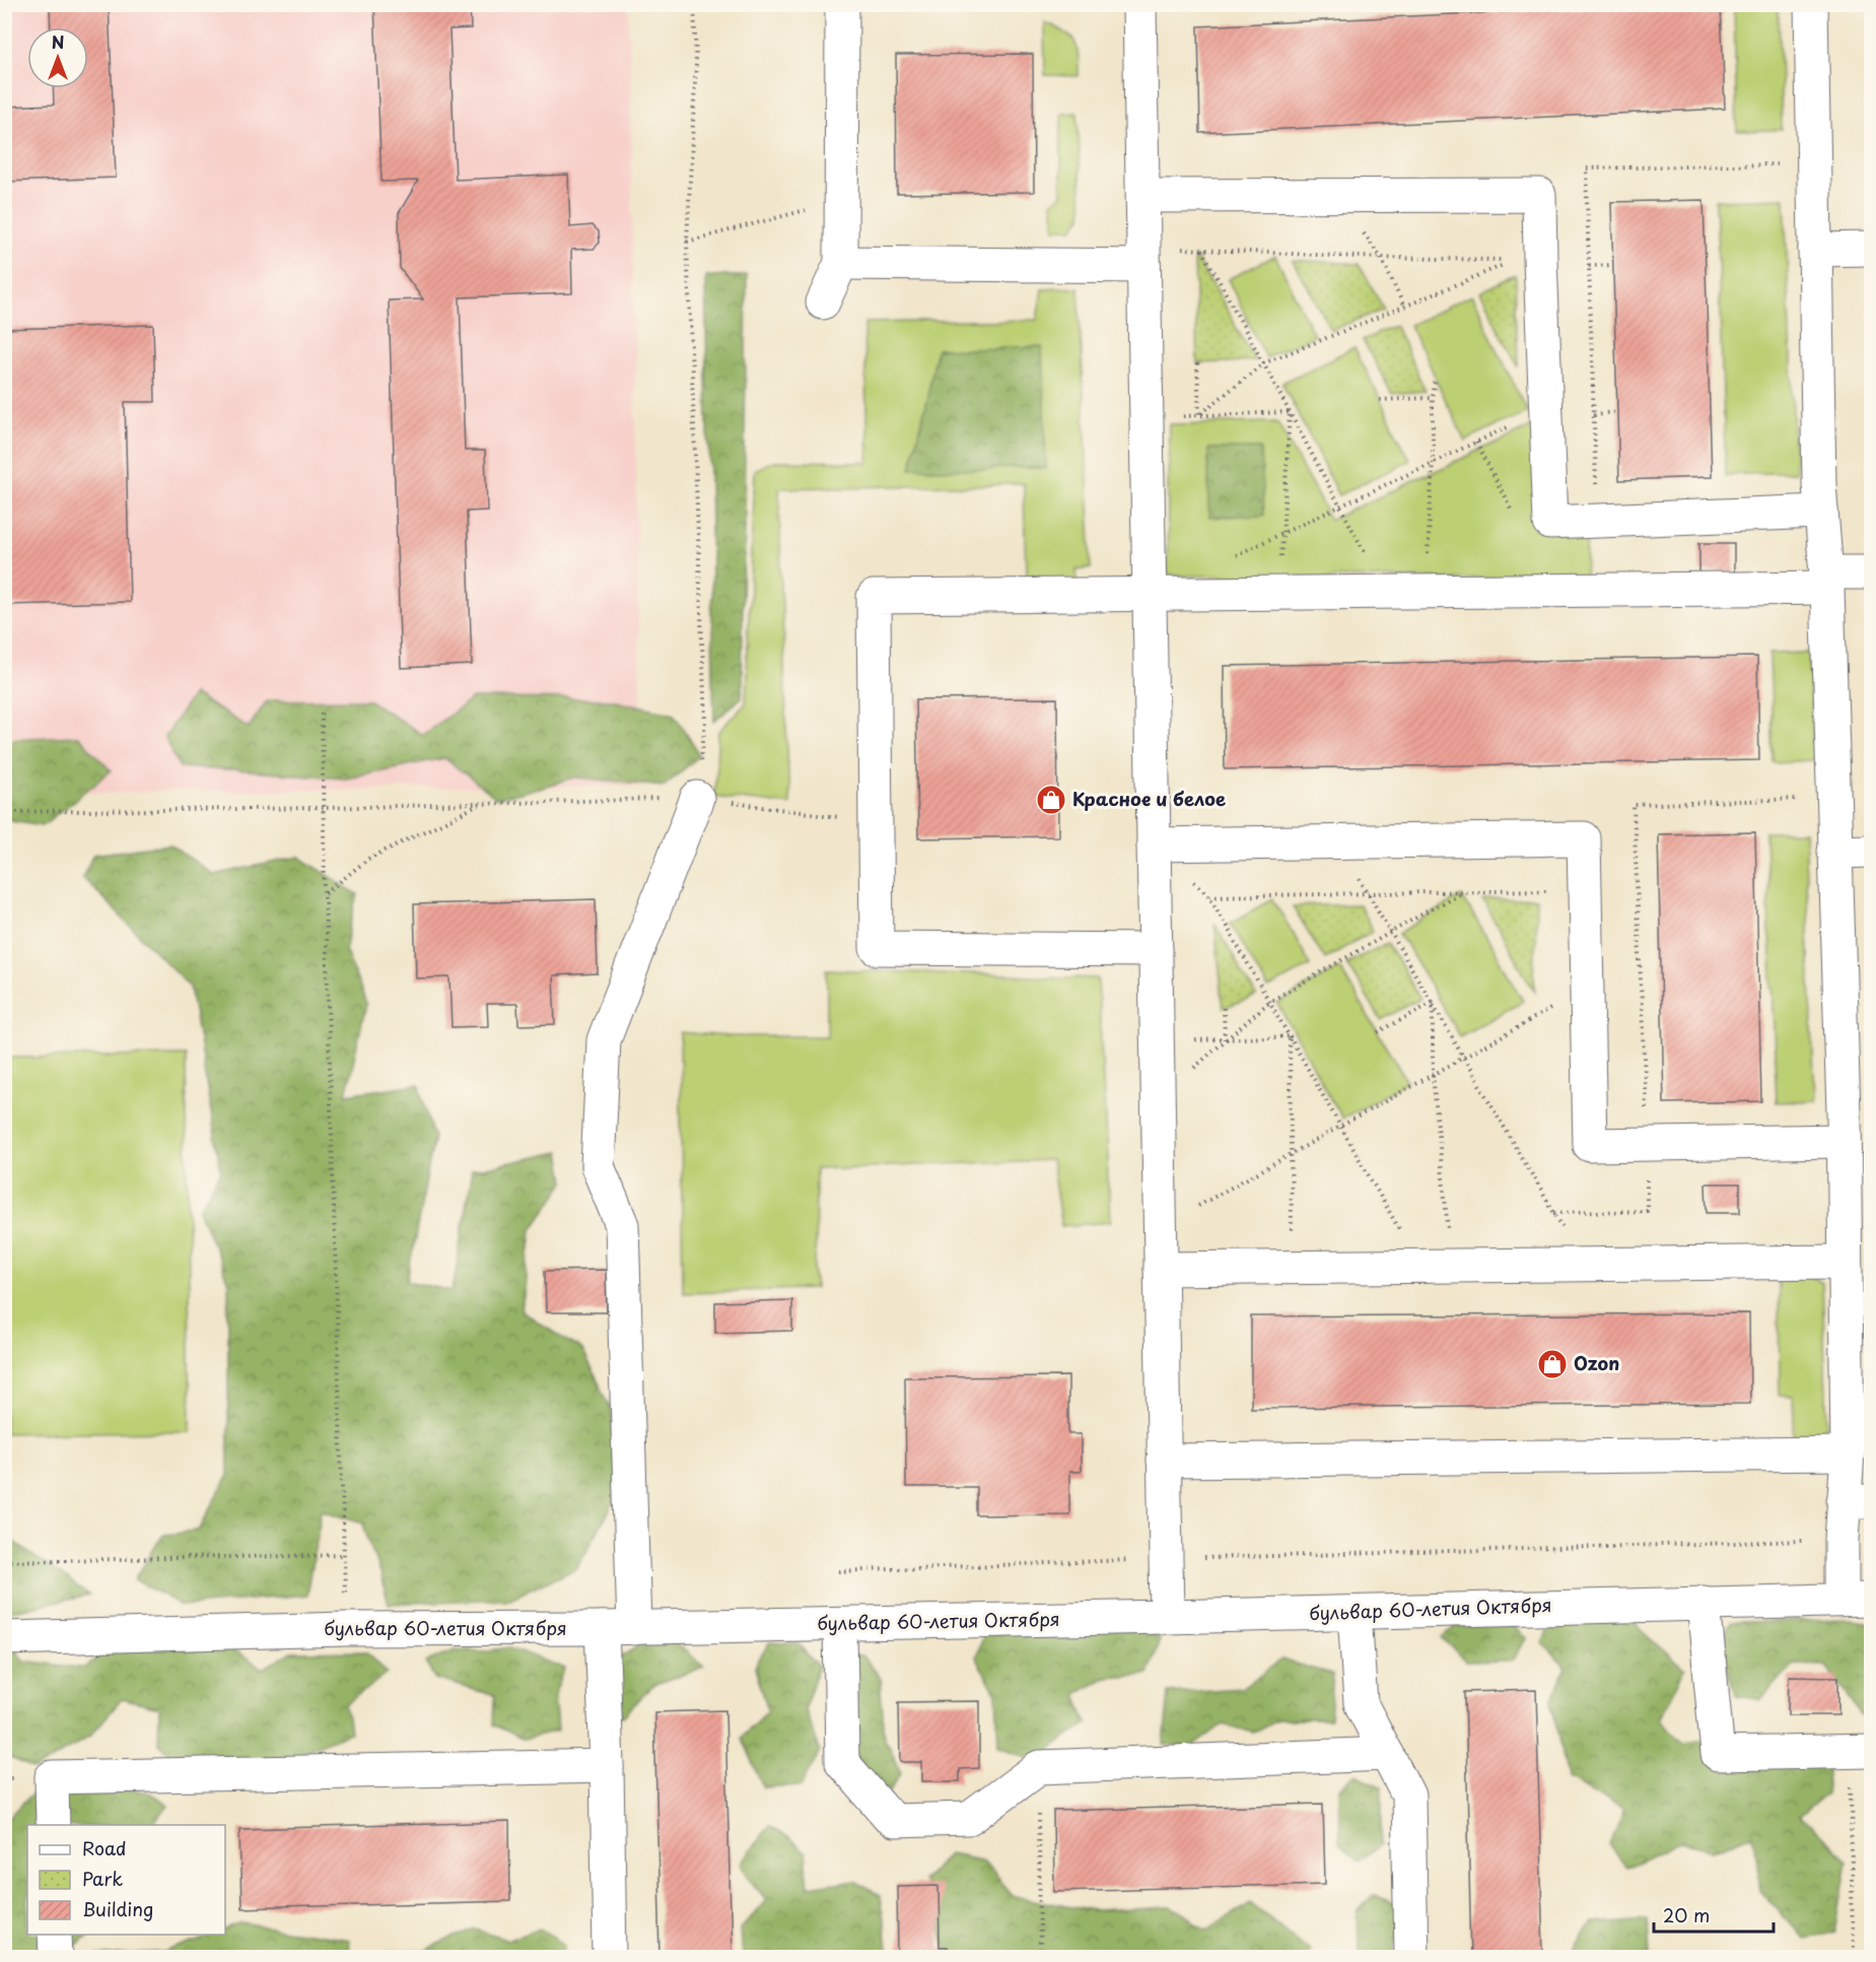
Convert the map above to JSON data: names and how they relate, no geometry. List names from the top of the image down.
{
  "streets": {
    "street": ["бульвар 60-летия Октября"]
  },
  "places": {
    "shop": ["Красное и белое", "Ozon"]
  },
  "legend": ["Road", "Park", "Building"],
  "scale_bar": "20 m",
  "north": "top"
}
